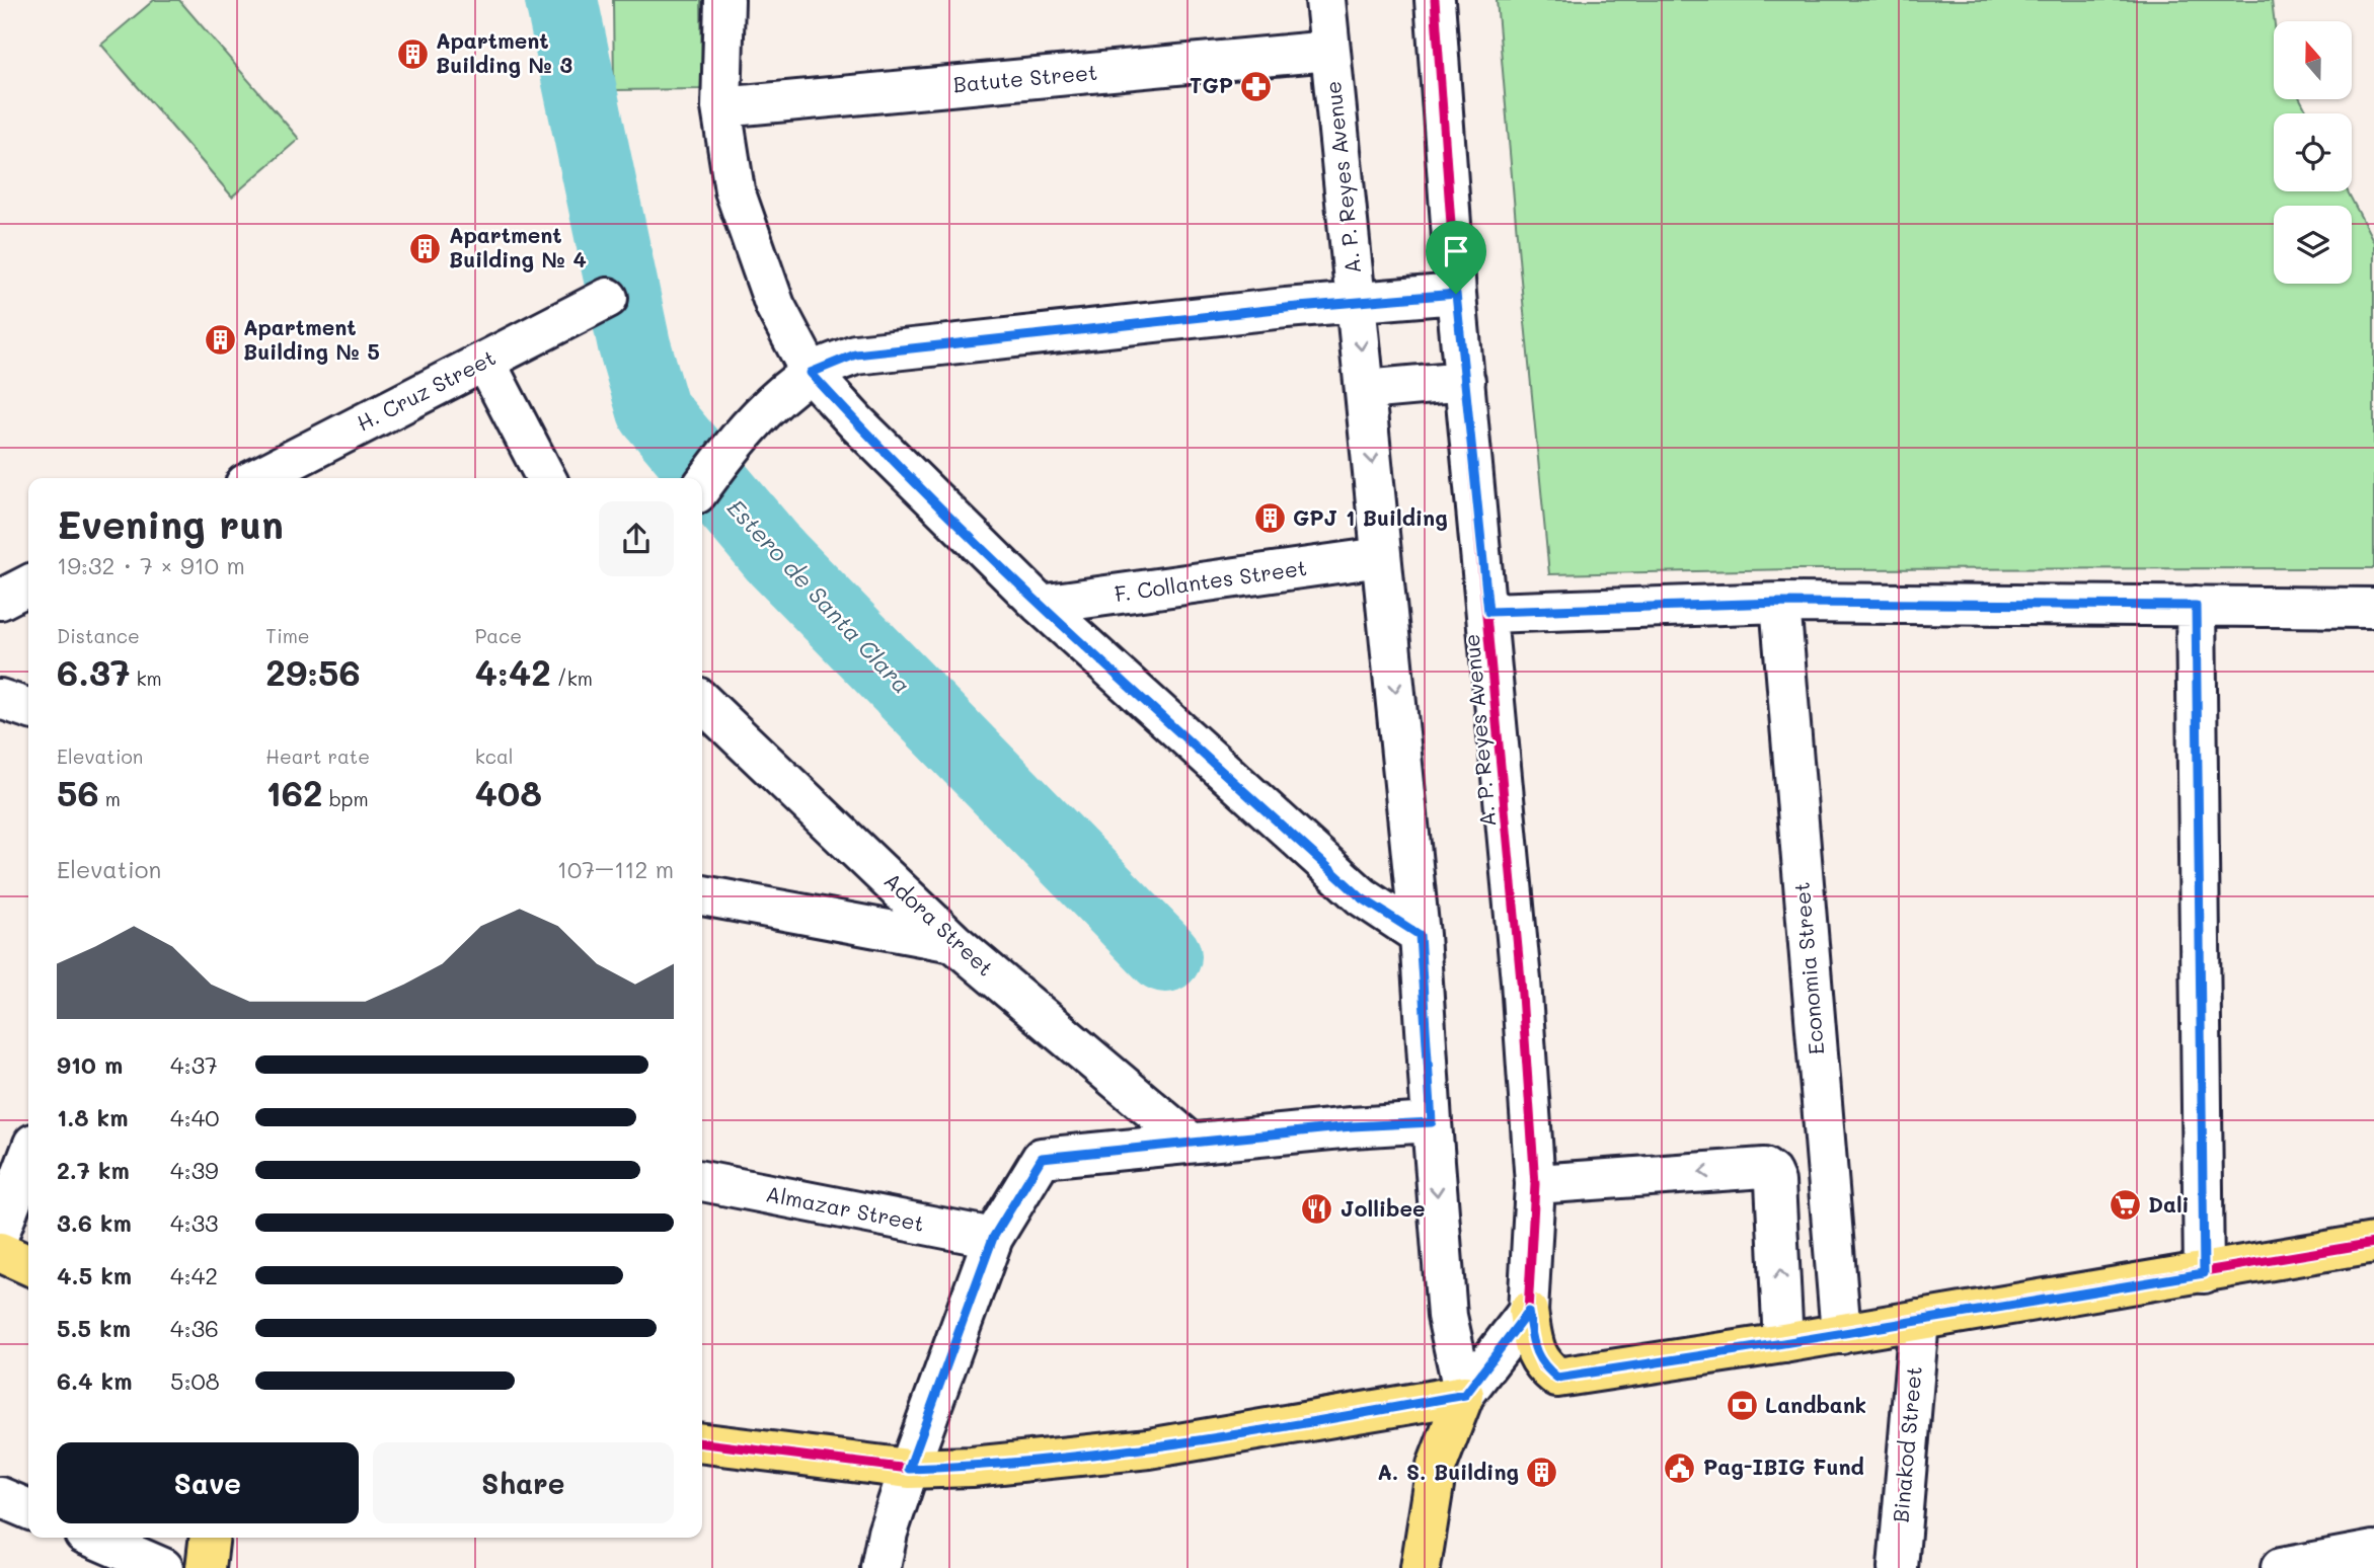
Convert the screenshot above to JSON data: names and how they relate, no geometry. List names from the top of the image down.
{
  "streets": {
    "street": [
      "Batute Street",
      "A. P. Reyes Avenue",
      "H. Cruz Street",
      "F. Collantes Street",
      "Adora Street",
      "Economia Street",
      "Almazar Street",
      "Binakod Street"
    ]
  },
  "crossings": [
    ["Batute Street", "A. P. Reyes Avenue"],
    ["A. P. Reyes Avenue", "F. Collantes Street"]
  ],
  "water": ["Estero de Santa Clara"],
  "places": {
    "building": [
      "Apartment Building № 3",
      "Apartment Building № 4",
      "Apartment Building № 5",
      "GPJ 1 Building",
      "A. S. Building"
    ],
    "pharmacy": ["TGP"],
    "supermarket": ["Dali"],
    "restaurant": ["Jollibee"],
    "bank": ["Landbank"],
    "public building": ["Pag-IBIG Fund"]
  },
  "north": "top",
  "page": {
    "heading": ["Evening run", "19:32 · 7 × 910 m"],
    "stats": [
      ["Distance", "6.37 km"],
      ["Time", "29:56"],
      ["Pace", "4:42 /km"],
      ["Elevation", "56 m"],
      ["Heart rate", "162 bpm"],
      ["kcal", "408"]
    ],
    "chart": ["Elevation", "107–112 m"],
    "list": [
      {
        "name": "910 m",
        "note": "4:37"
      },
      {
        "name": "1.8 km",
        "note": "4:40"
      },
      {
        "name": "2.7 km",
        "note": "4:39"
      },
      {
        "name": "3.6 km",
        "note": "4:33"
      },
      {
        "name": "4.5 km",
        "note": "4:42"
      },
      {
        "name": "5.5 km",
        "note": "4:36"
      },
      {
        "name": "6.4 km",
        "note": "5:08"
      }
    ],
    "buttons": ["Save", "Share"]
  }
}
